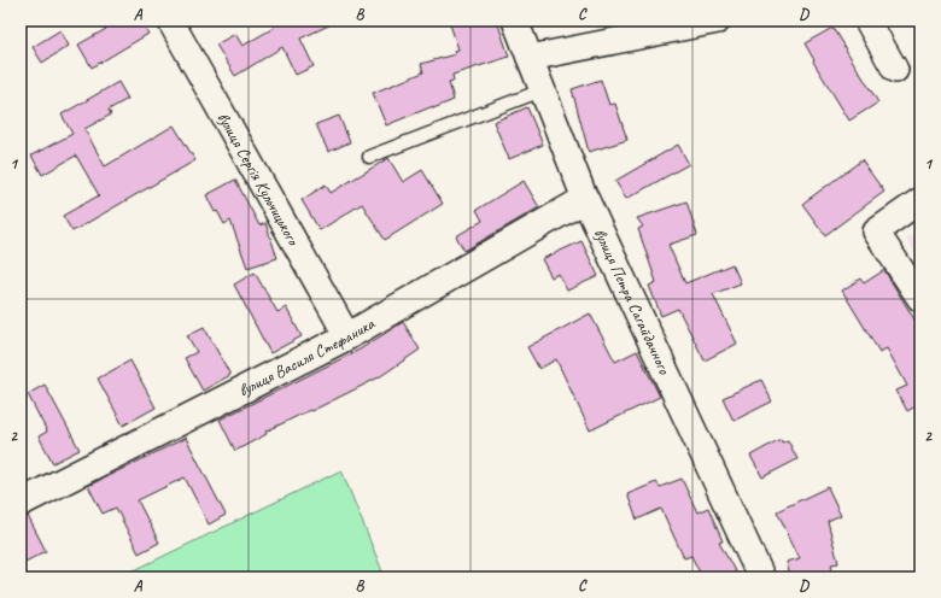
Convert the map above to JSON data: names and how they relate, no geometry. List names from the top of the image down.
{
  "streets": {
    "street": ["вулиця Сергія Кульчицького", "вулиця Петра Сагайдачного", "вулиця Василя Стефаника"]
  },
  "crossings": [
    ["вулиця Сергія Кульчицького", "вулиця Василя Стефаника"],
    ["вулиця Петра Сагайдачного", "вулиця Василя Стефаника"]
  ],
  "grid": {
    "columns": [
      "A",
      "B",
      "C",
      "D"
    ],
    "rows": ["1", "2"]
  }
}
